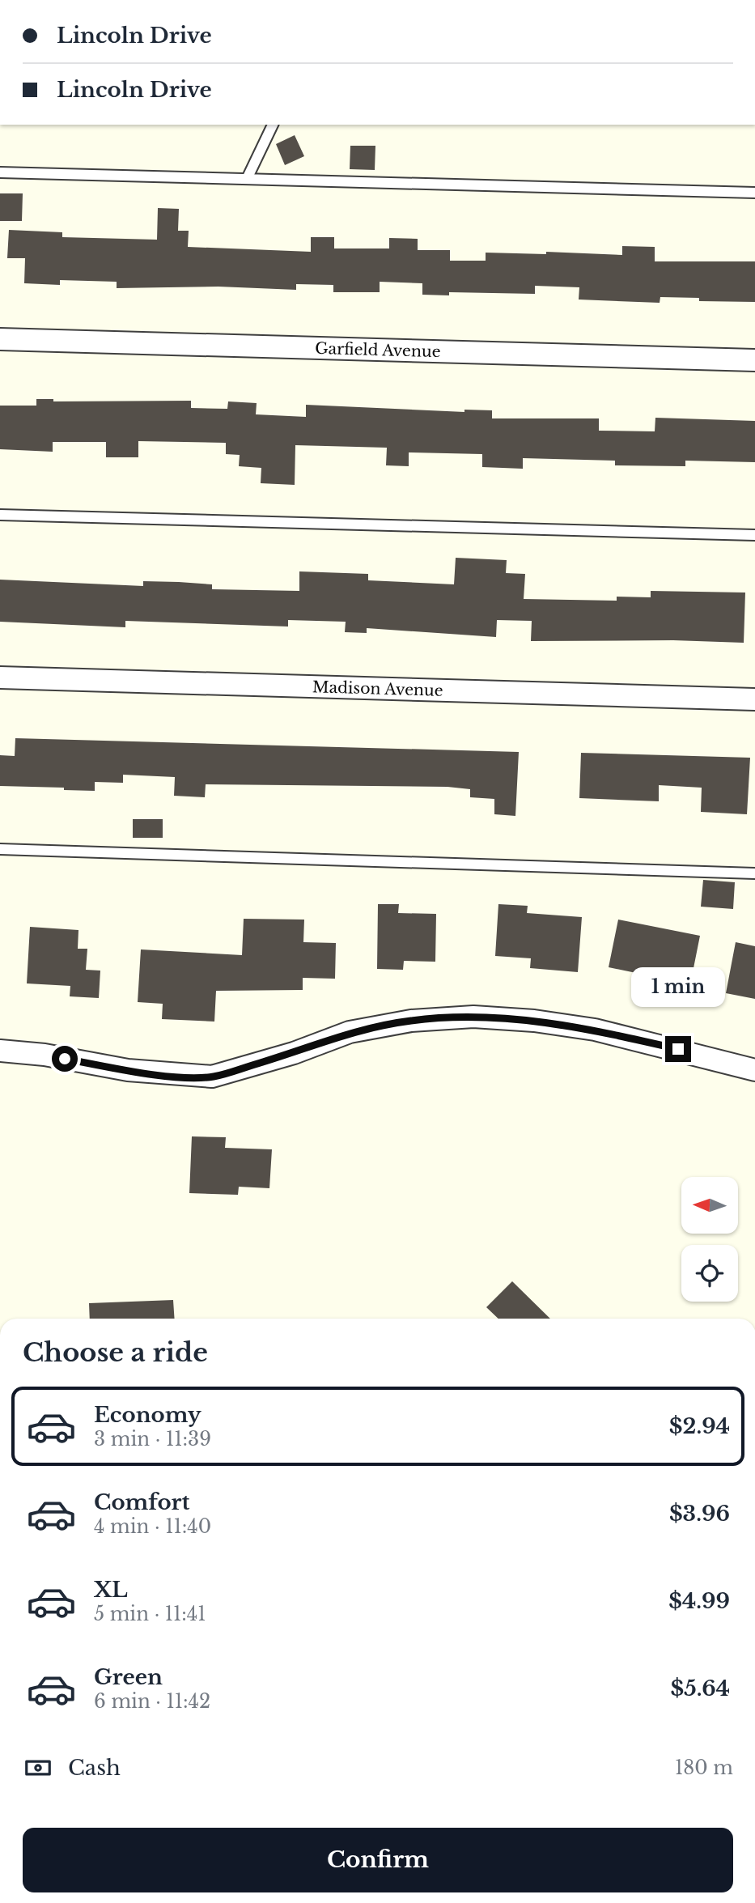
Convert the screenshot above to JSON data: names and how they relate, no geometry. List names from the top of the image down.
{
  "streets": {
    "street": ["Garfield Avenue", "Madison Avenue"]
  },
  "north": "left",
  "page": {
    "banner": ["Lincoln Drive", "Lincoln Drive"],
    "bubble": "1 min",
    "heading": "Choose a ride",
    "list": [
      {
        "name": "Economy",
        "note": "3 min · 11:39",
        "value": "$2.94"
      },
      {
        "name": "Comfort",
        "note": "4 min · 11:40",
        "value": "$3.96"
      },
      {
        "name": "XL",
        "note": "5 min · 11:41",
        "value": "$4.99"
      },
      {
        "name": "Green",
        "note": "6 min · 11:42",
        "value": "$5.64"
      }
    ],
    "pay": ["Cash", "180 m"],
    "buttons": "Confirm"
  }
}
